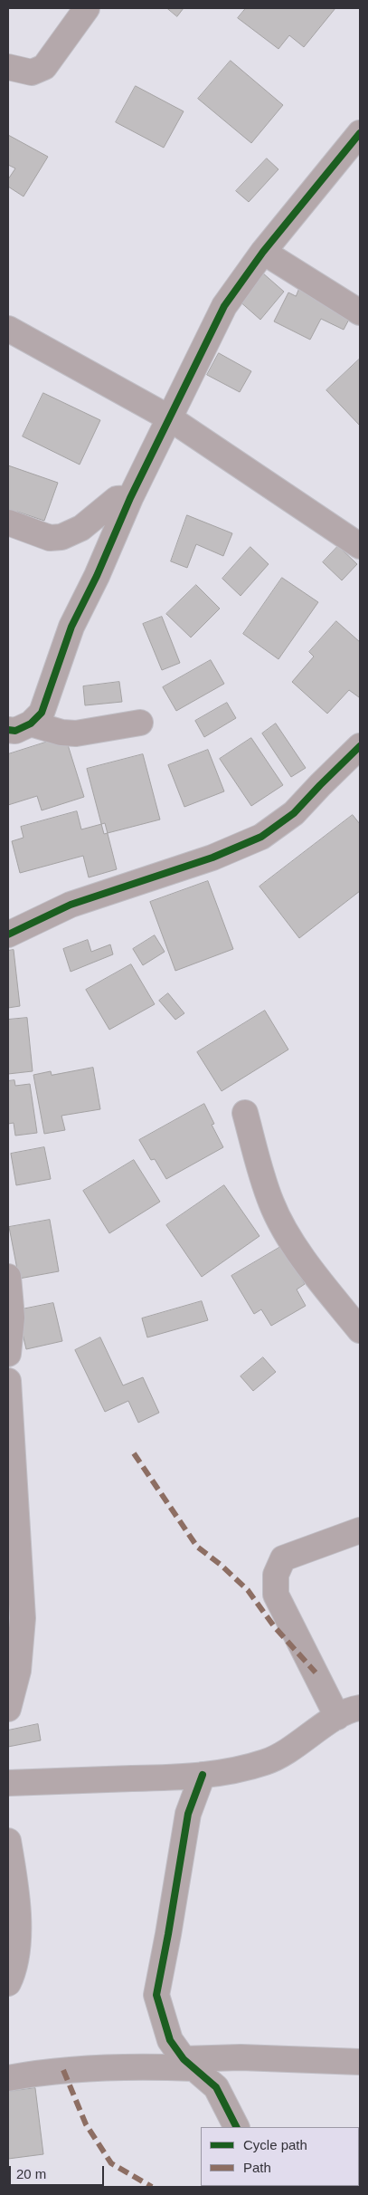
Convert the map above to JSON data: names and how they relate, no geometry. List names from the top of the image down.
{
  "legend": ["Cycle path", "Path"],
  "scale_bar": "20 m"
}
